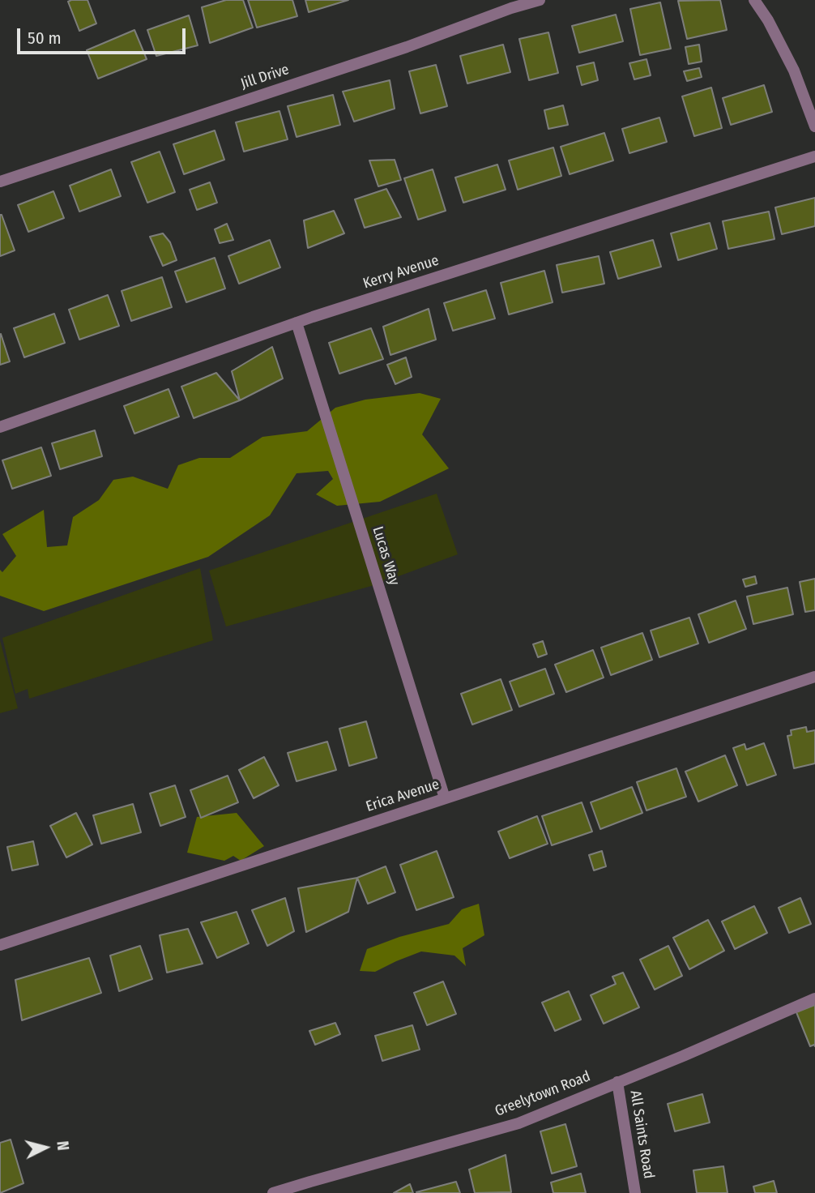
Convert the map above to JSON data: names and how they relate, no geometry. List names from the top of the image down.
{
  "streets": {
    "street": [
      "Jill Drive",
      "Kerry Avenue",
      "Lucas Way",
      "Erica Avenue",
      "Greelytown Road",
      "All Saints Road"
    ]
  },
  "crossings": [
    ["Kerry Avenue", "Lucas Way"],
    ["Lucas Way", "Erica Avenue"],
    ["Greelytown Road", "All Saints Road"]
  ],
  "scale_bar": "50 m",
  "north": "right"
}
